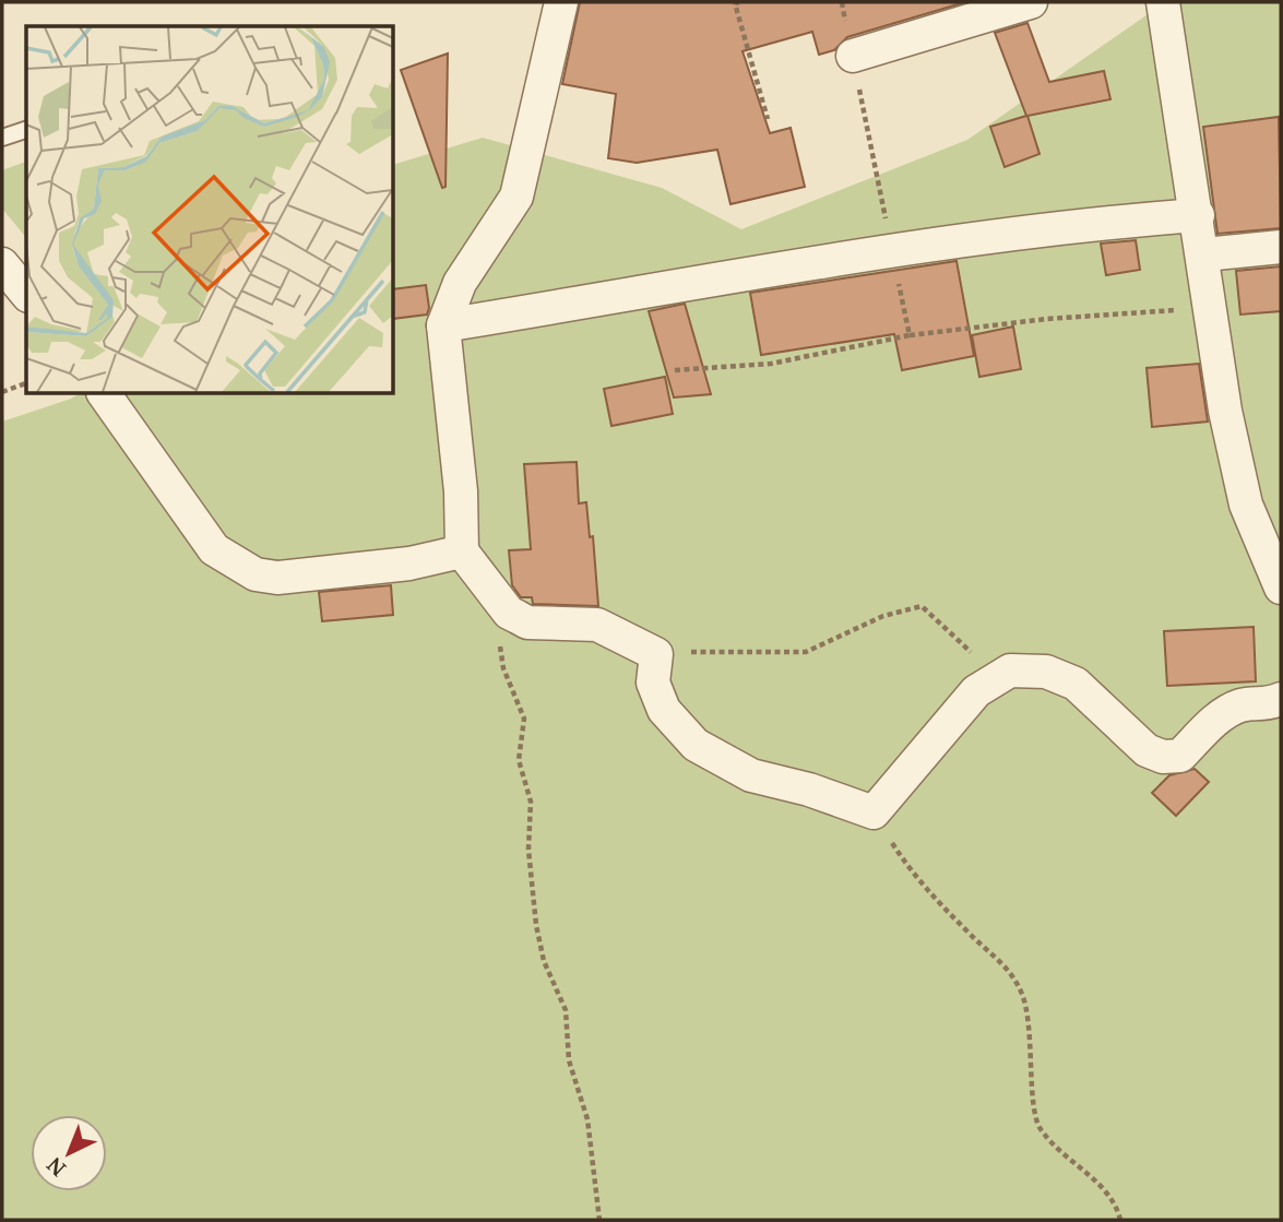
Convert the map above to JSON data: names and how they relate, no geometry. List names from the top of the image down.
{
  "north": "bottom left"
}
